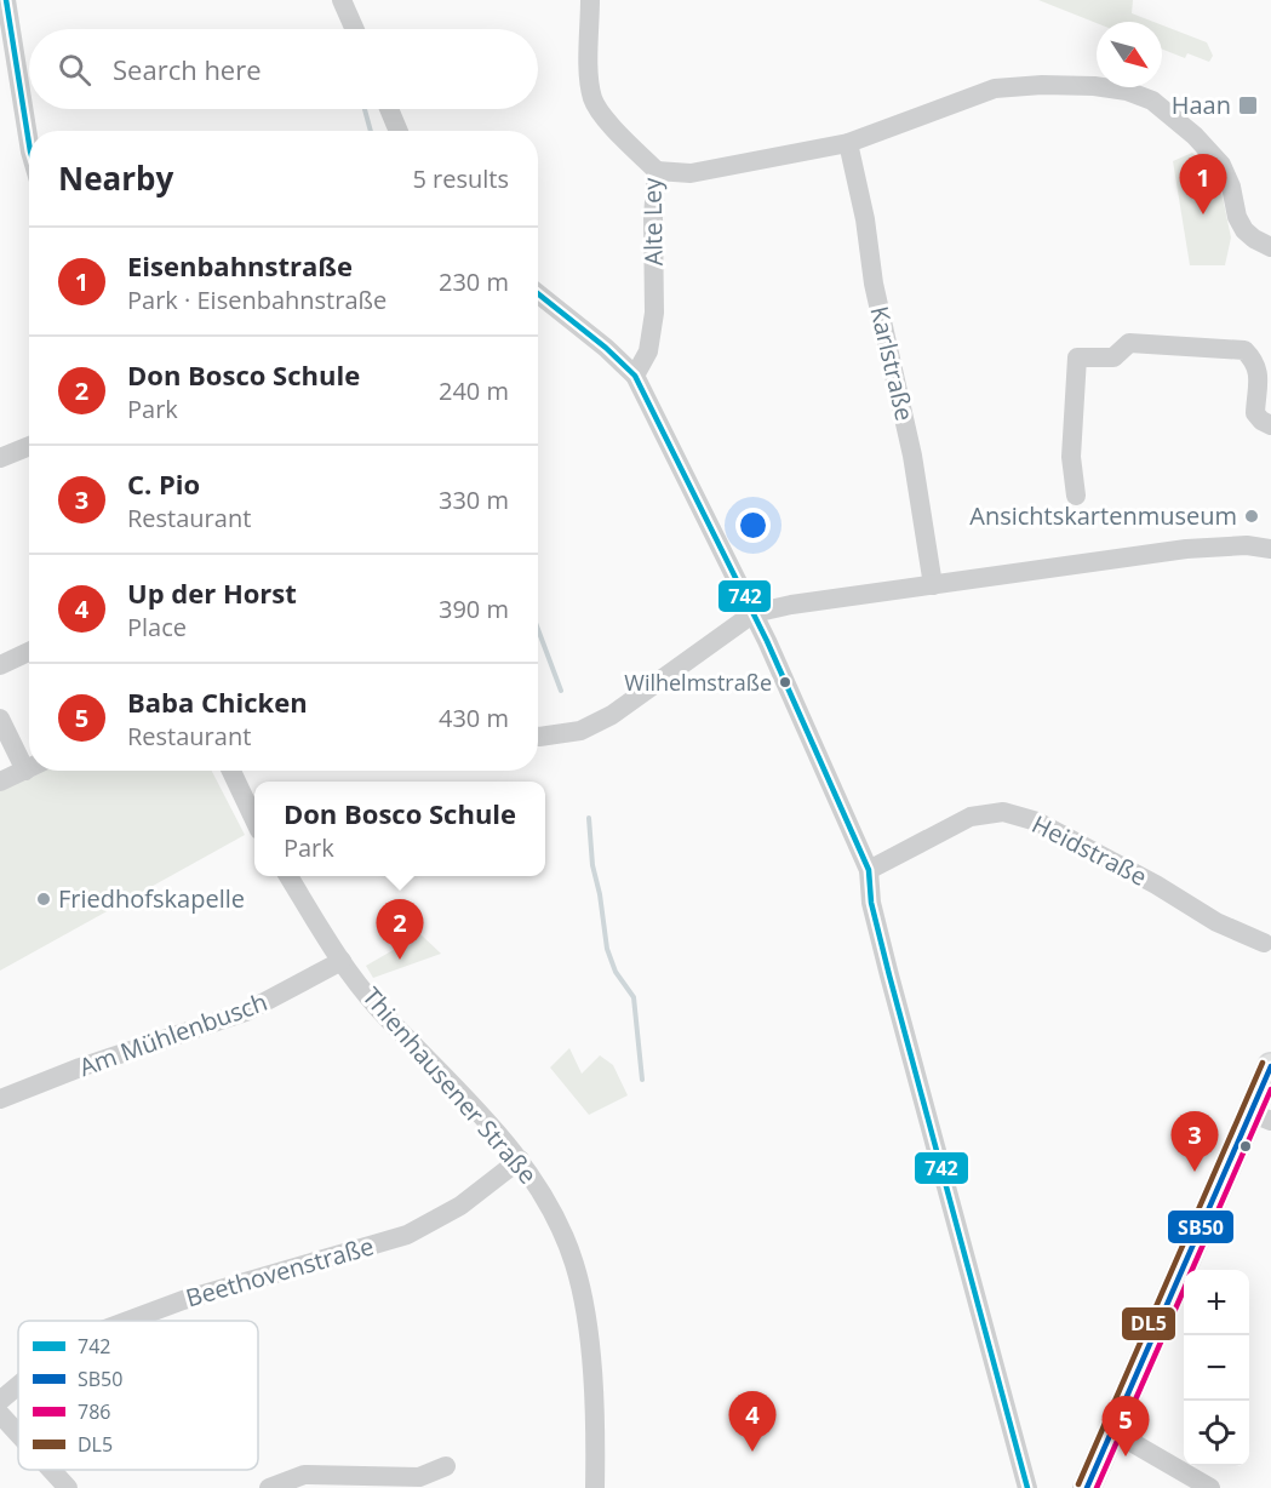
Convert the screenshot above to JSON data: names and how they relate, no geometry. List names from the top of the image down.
{
  "streets": {
    "street": [
      "Alte Ley",
      "Karlstraße",
      "Heidstraße",
      "Am Mühlenbusch",
      "Thienhausener Straße",
      "Beethovenstraße"
    ]
  },
  "crossings": [
    ["Am Mühlenbusch", "Thienhausener Straße"],
    ["Thienhausener Straße", "Beethovenstraße"]
  ],
  "places": {
    "transit": ["Haan"],
    "other": ["Ansichtskartenmuseum", "Wilhelmstraße", "Friedhofskapelle"]
  },
  "lines": [
    "transit line 742",
    "transit line DL5",
    "transit line SB50",
    "transit line 786"
  ],
  "legend": [
    "742",
    "SB50",
    "786",
    "DL5"
  ],
  "north": "bottom right",
  "page": {
    "search": "Search here",
    "heading": ["Nearby", "5 results"],
    "pins": [
      "1",
      "2",
      "3",
      "4",
      "5"
    ],
    "list": [
      {
        "mark": "1",
        "name": "Eisenbahnstraße",
        "note": "Park · Eisenbahnstraße",
        "value": "230 m"
      },
      {
        "mark": "2",
        "name": "Don Bosco Schule",
        "note": "Park",
        "value": "240 m"
      },
      {
        "mark": "3",
        "name": "C. Pio",
        "note": "Restaurant",
        "value": "330 m"
      },
      {
        "mark": "4",
        "name": "Up der Horst",
        "note": "Place",
        "value": "390 m"
      },
      {
        "mark": "5",
        "name": "Baba Chicken",
        "note": "Restaurant",
        "value": "430 m"
      }
    ],
    "popup": ["Don Bosco Schule", "Park"],
    "map_buttons": ["+", "−"]
  }
}
